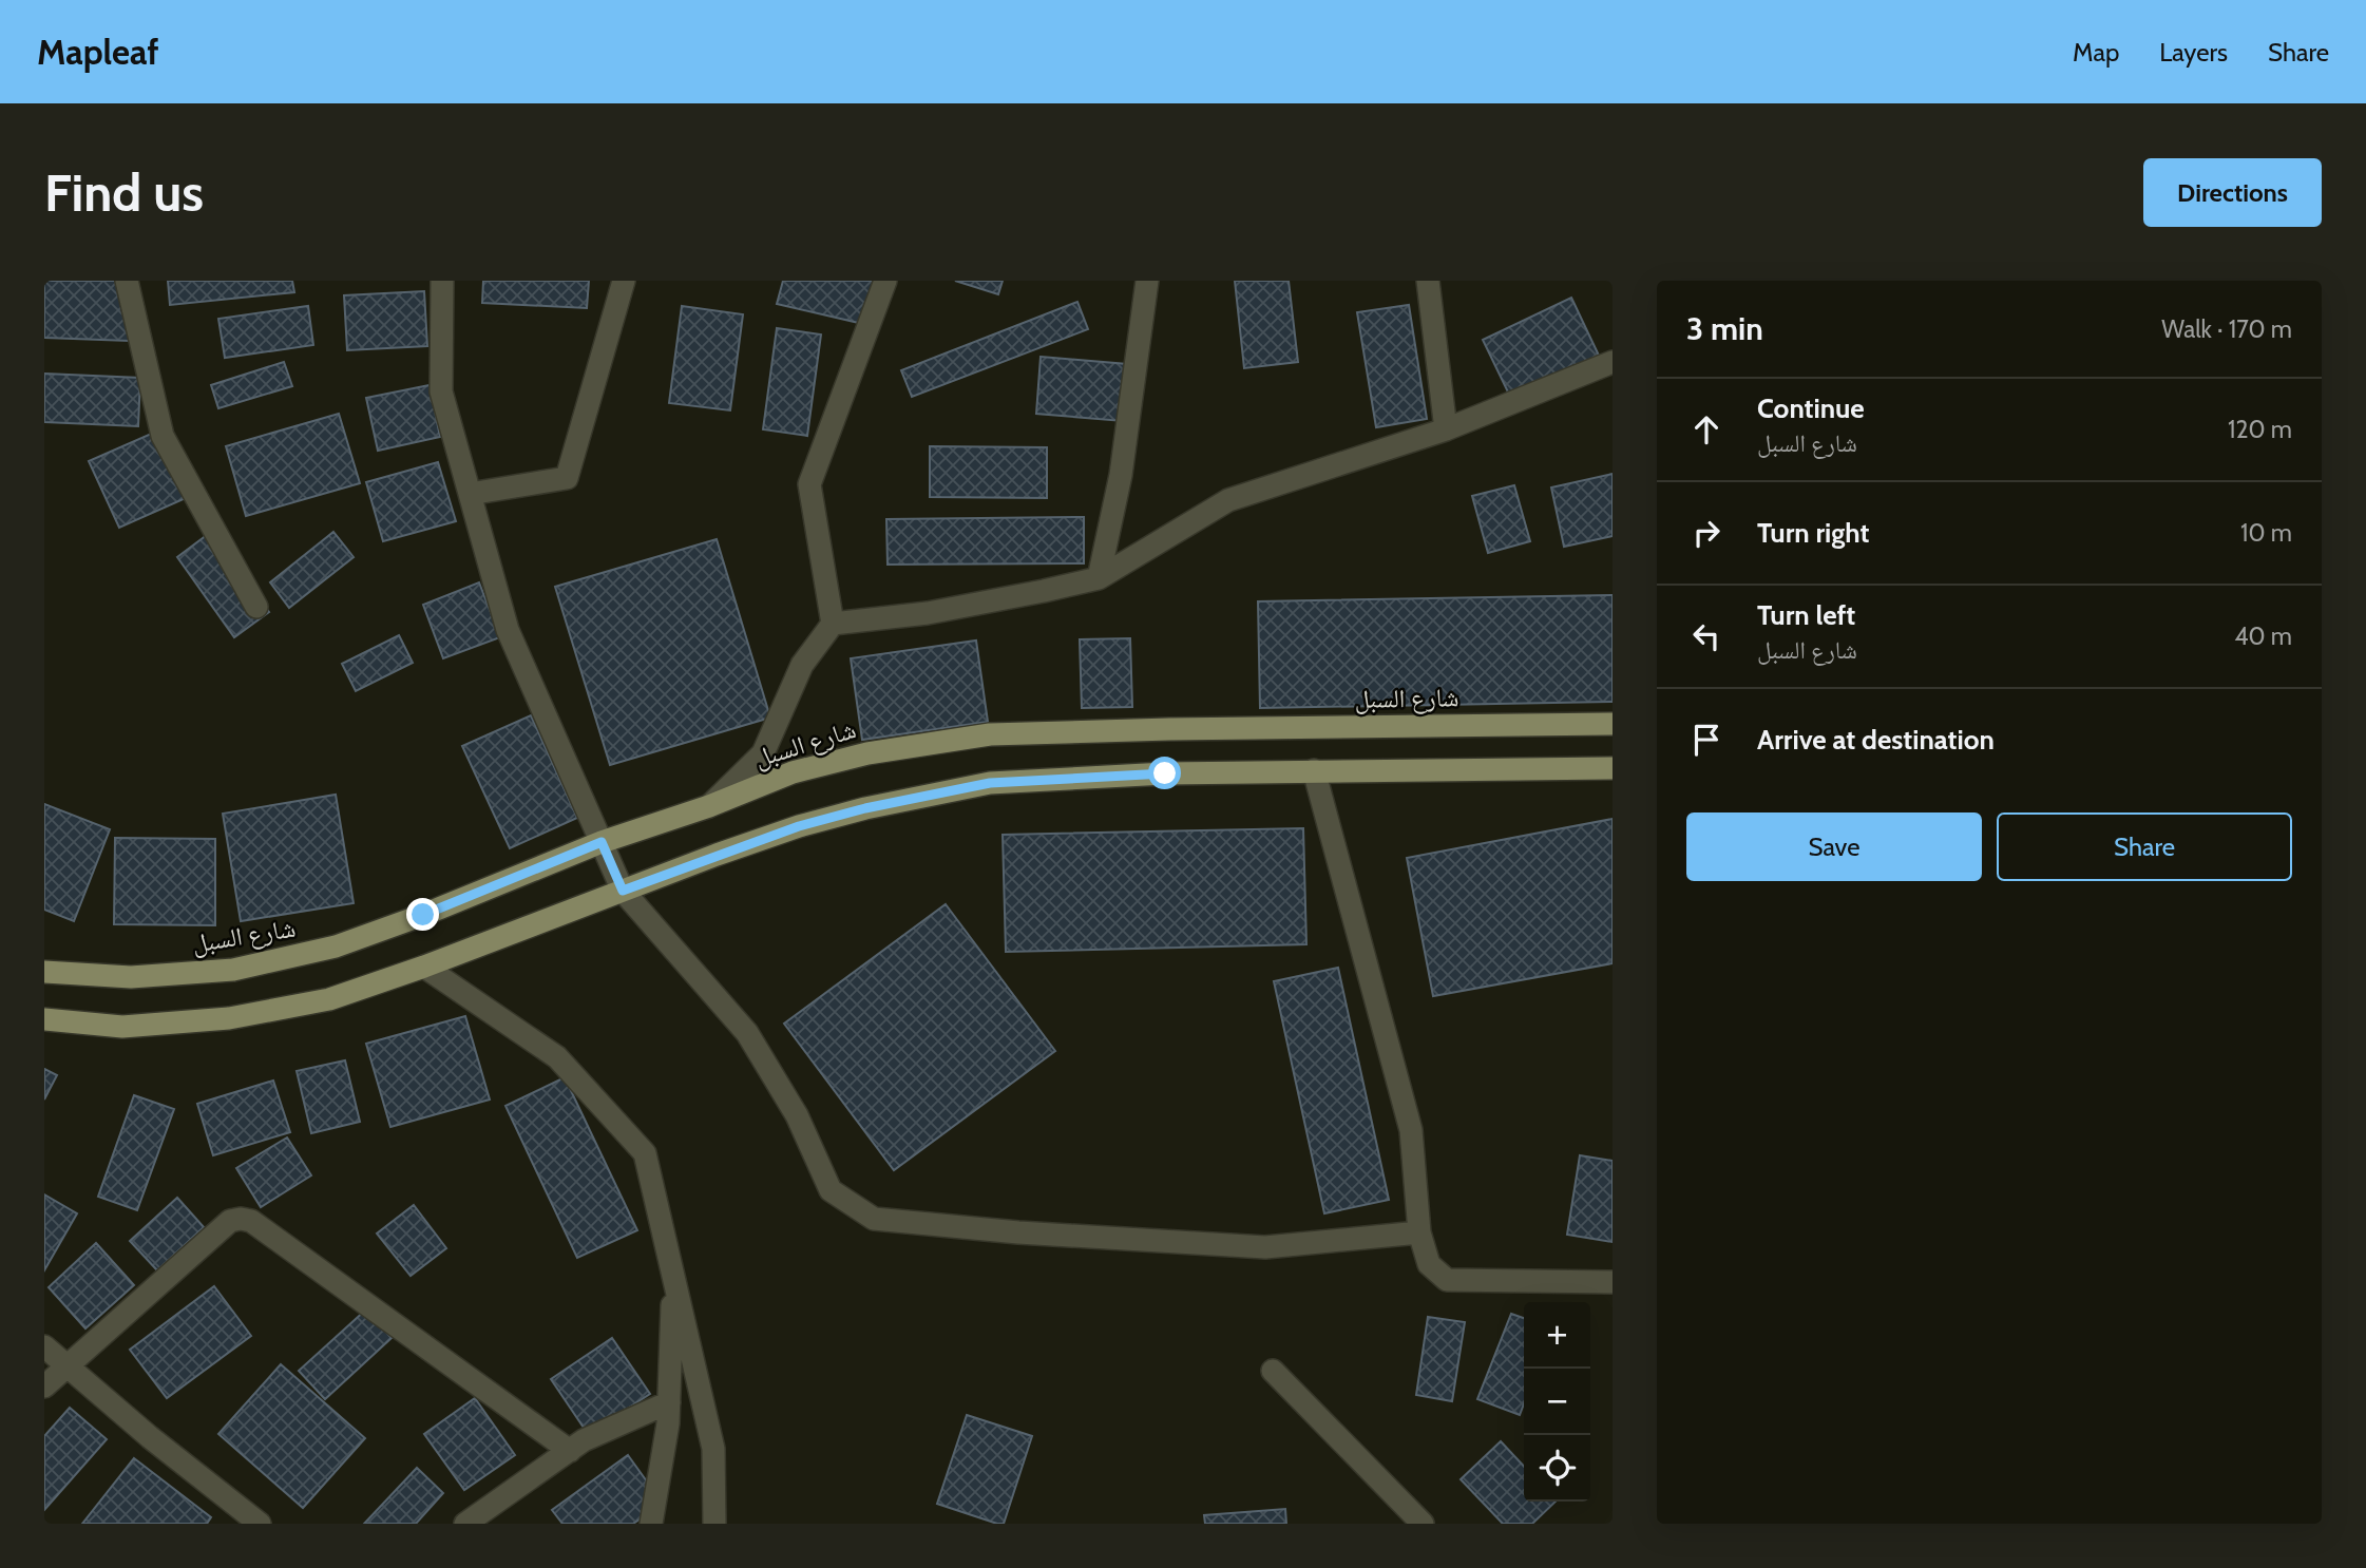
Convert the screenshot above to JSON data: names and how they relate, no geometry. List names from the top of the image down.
{
  "streets": {
    "main road": ["شارع السبل"]
  },
  "page": {
    "header": "Mapleaf",
    "nav": ["Map", "Layers", "Share"],
    "buttons": [
      "Directions",
      ["Save", "Share"]
    ],
    "title": "Find us",
    "heading": ["3 min", "Walk · 170 m"],
    "list": [
      ["Continue", "شارع السبل", "120 m"],
      ["Turn right", "10 m"],
      ["Turn left", "شارع السبل", "40 m"],
      "Arrive at destination"
    ],
    "map_buttons": ["+", "−"]
  }
}
